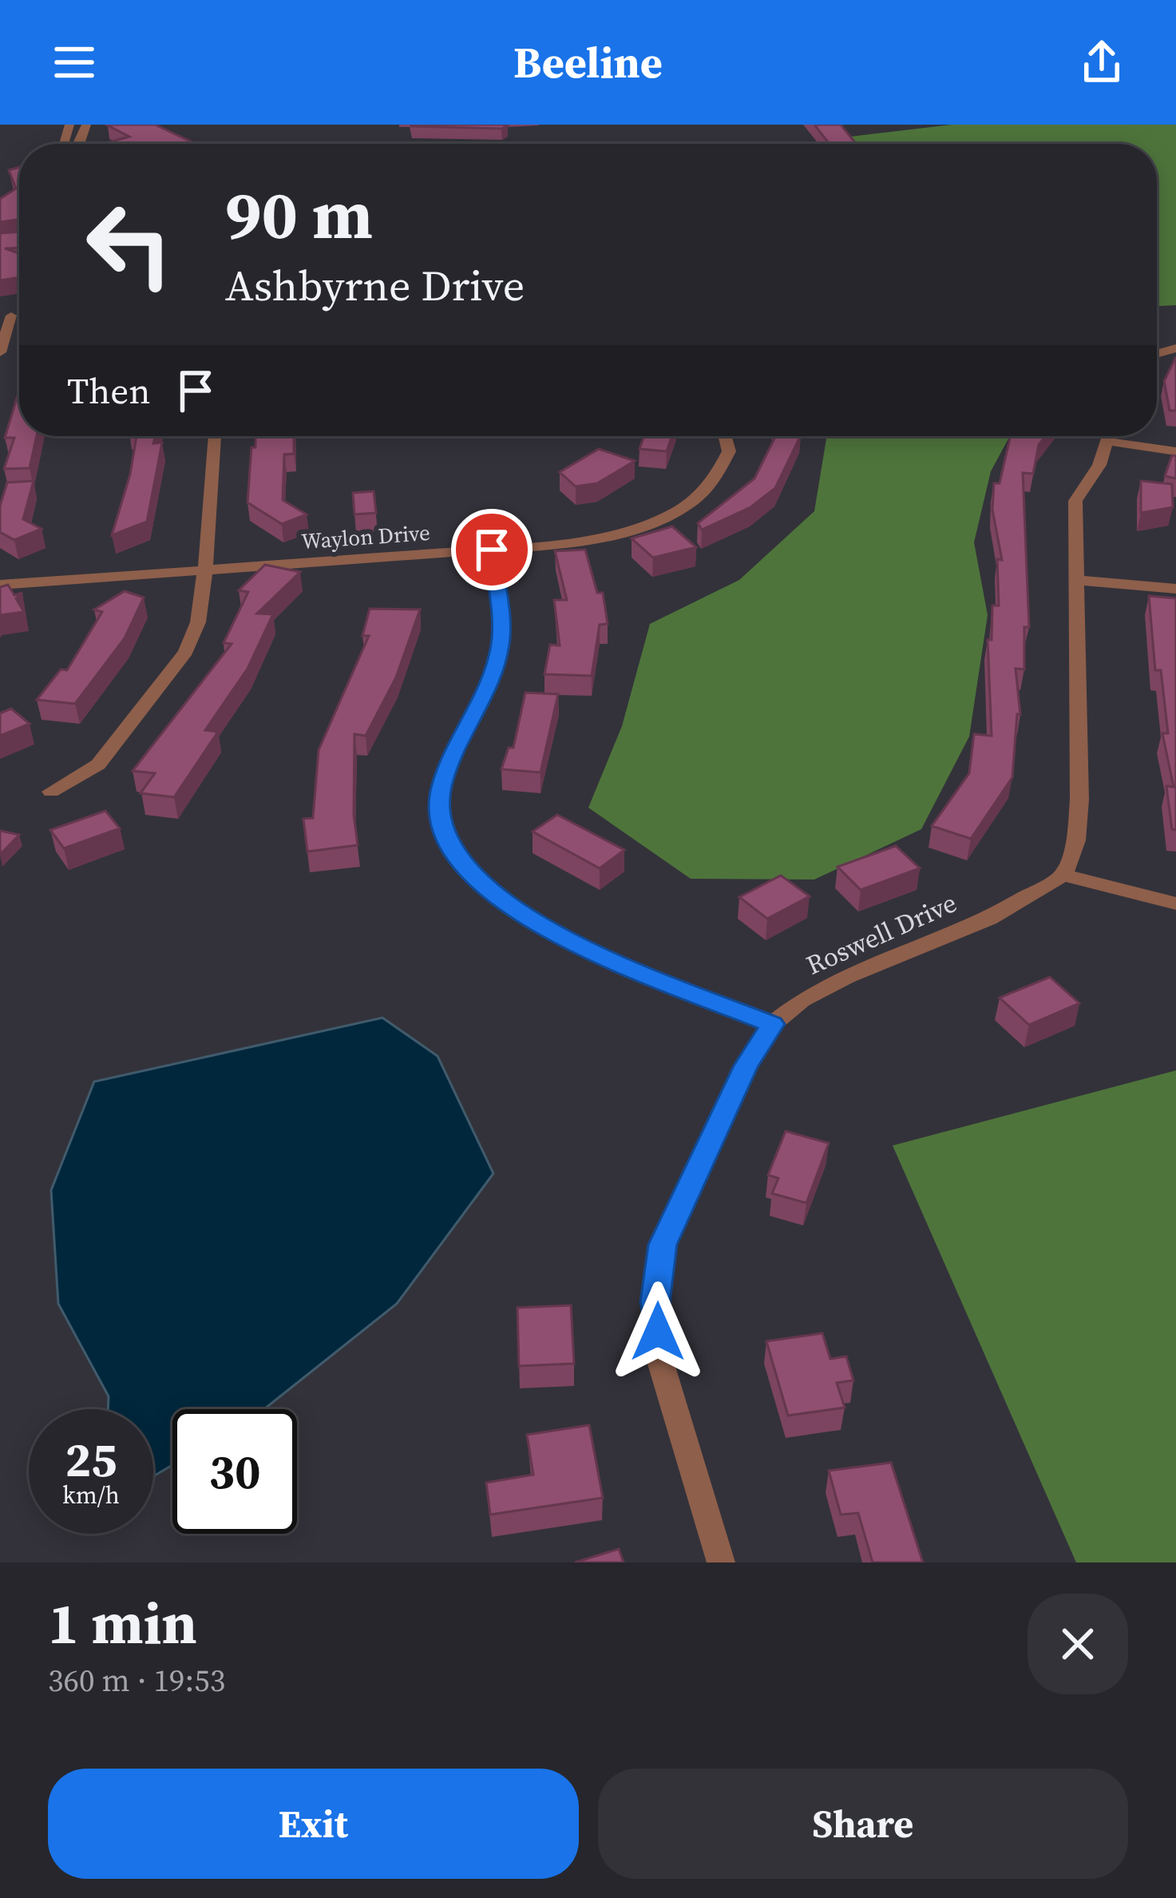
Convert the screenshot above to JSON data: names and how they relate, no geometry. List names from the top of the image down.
{
  "streets": {
    "street": ["Waylon Drive", "Roswell Drive"]
  },
  "page": {
    "header": "Beeline",
    "turn": ["90 m", "Ashbyrne Drive"],
    "then": "Then",
    "speed": "25 km/h",
    "limit": "30",
    "heading": ["1 min", "360 m · 19:53"],
    "buttons": ["Exit", "Share"]
  }
}
